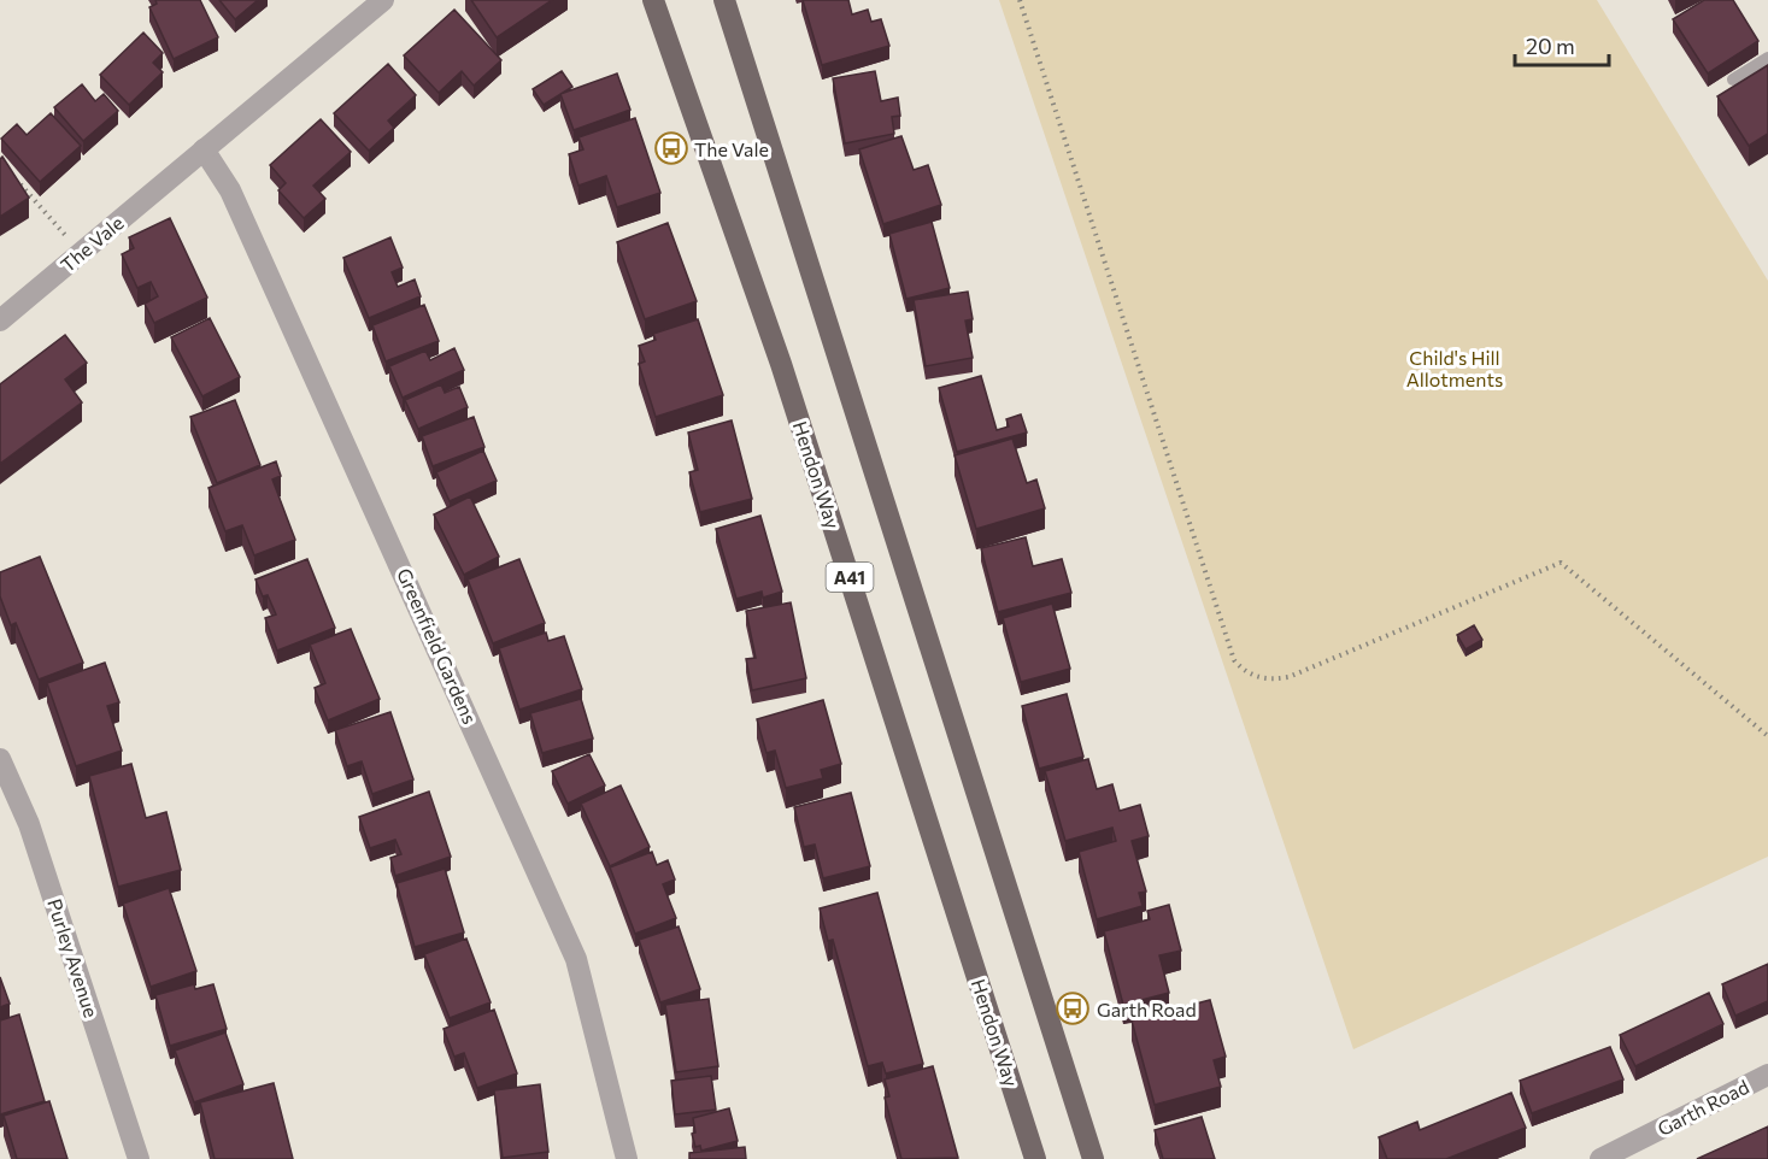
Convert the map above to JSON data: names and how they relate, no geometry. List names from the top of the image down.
{
  "streets": {
    "highway": ["Hendon Way", "A41"],
    "street": [
      "The Vale",
      "Greenfield Gardens",
      "Purley Avenue",
      "Garth Road"
    ]
  },
  "crossings": [
    ["The Vale", "Greenfield Gardens"]
  ],
  "parks": ["Child's Hill Allotments"],
  "places": {
    "bus stop": ["The Vale", "Garth Road"]
  },
  "scale_bar": "20 m"
}
